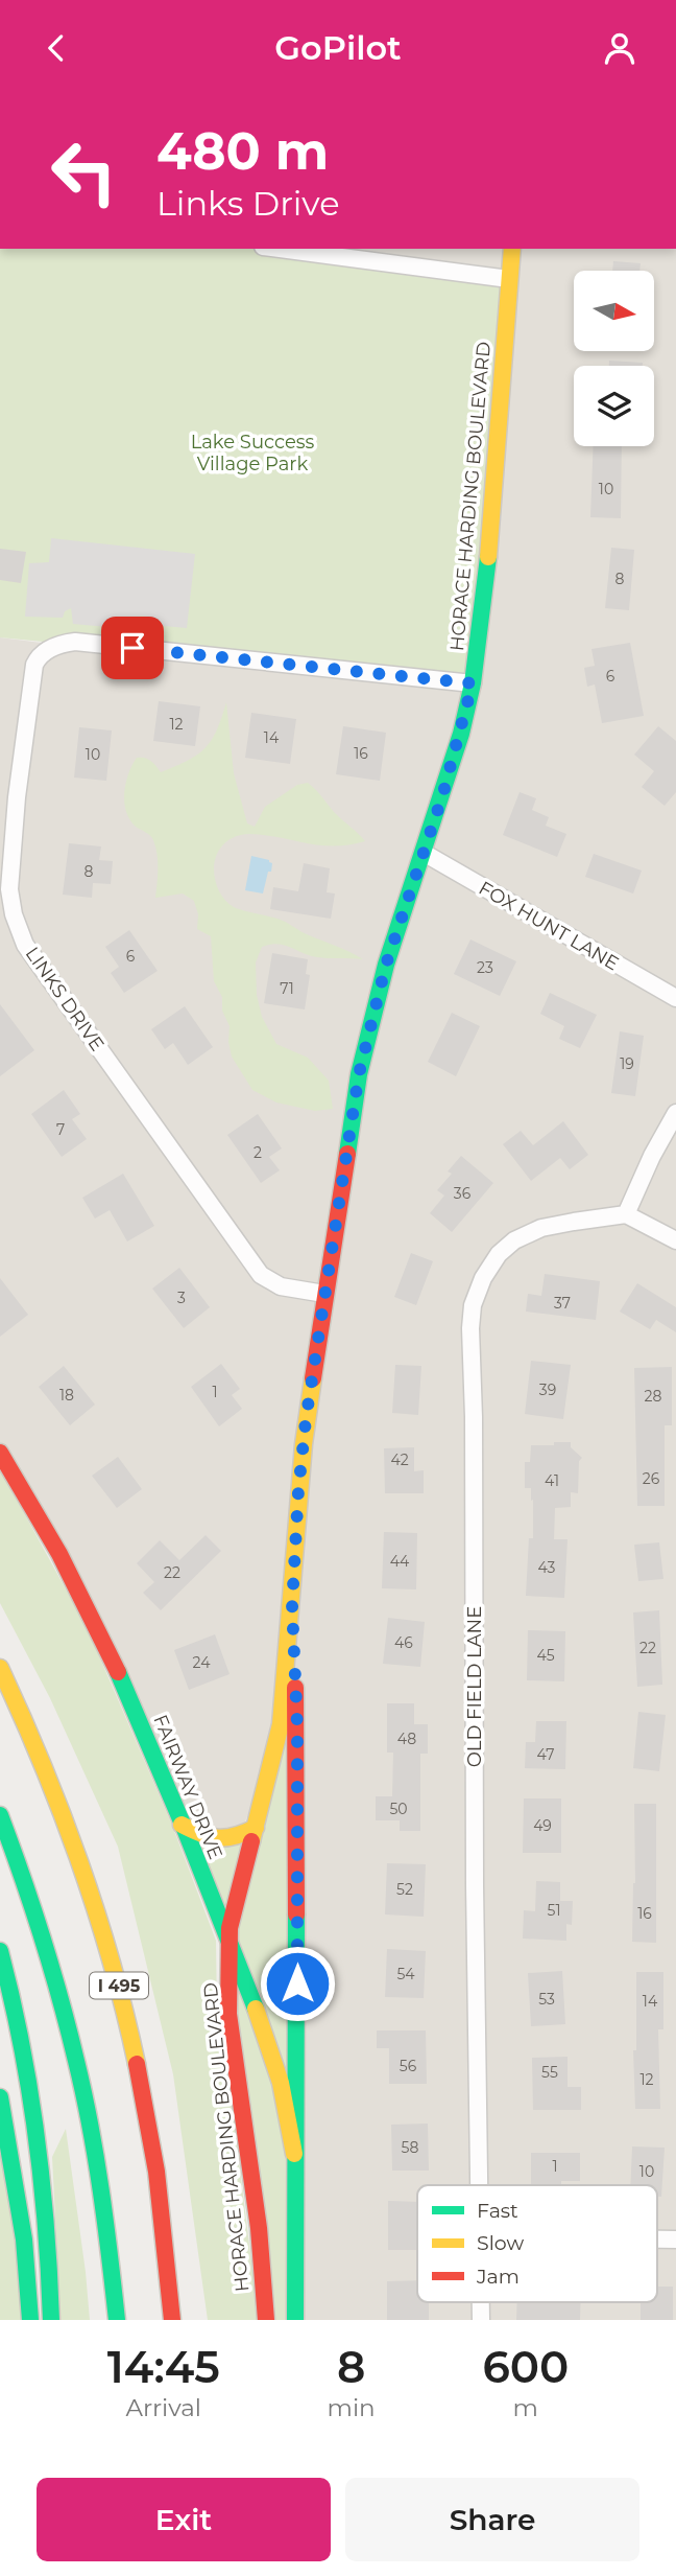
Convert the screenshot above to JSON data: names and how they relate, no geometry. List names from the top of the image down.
{
  "streets": {
    "main road": ["HORACE HARDING BOULEVARD", "FAIRWAY DRIVE", "I 495"],
    "street": ["FOX HUNT LANE", "LINKS DRIVE", "OLD FIELD LANE"]
  },
  "crossings": [
    ["HORACE HARDING BOULEVARD", "FOX HUNT LANE"],
    ["HORACE HARDING BOULEVARD", "LINKS DRIVE"],
    ["HORACE HARDING BOULEVARD", "FAIRWAY DRIVE"]
  ],
  "parks": ["Lake Success Village Park"],
  "house_numbers": [
    "10",
    "8",
    "6",
    "12",
    "14",
    "16",
    "10",
    "8",
    "6",
    "23",
    "71",
    "19",
    "7",
    "2",
    "36",
    "3",
    "37",
    "39",
    "1",
    "18",
    "28",
    "42",
    "26",
    "41",
    "44",
    "43",
    "22",
    "46",
    "22",
    "45",
    "24",
    "48",
    "47",
    "50",
    "49",
    "52",
    "51",
    "16",
    "54",
    "53",
    "14",
    "56",
    "55",
    "12",
    "58",
    "1",
    "10"
  ],
  "legend": ["Fast", "Slow", "Jam"],
  "north": "right",
  "page": {
    "header": "GoPilot",
    "turn": ["480 m", "Links Drive"],
    "eta": [
      "14:45",
      "Arrival",
      "8",
      "min",
      "600",
      "m"
    ],
    "buttons": ["Exit", "Share"]
  }
}
